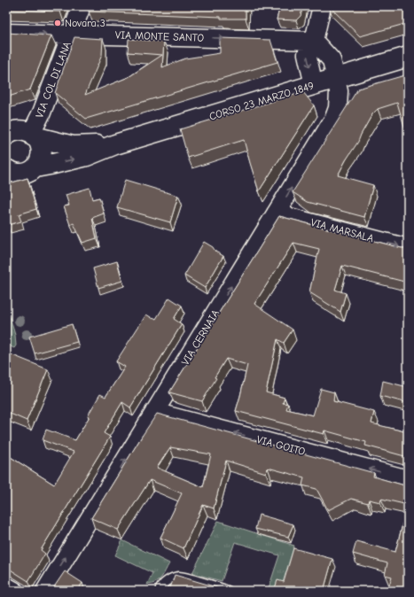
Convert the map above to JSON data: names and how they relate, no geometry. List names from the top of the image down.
{
  "streets": {
    "street": [
      "VIA MONTE SANTO",
      "VIA COL DI LANA",
      "CORSO 23 MARZO 1849",
      "VIA MARSALA",
      "VIA CERNAIA",
      "VIA GOITO"
    ]
  },
  "crossings": [
    ["VIA MONTE SANTO", "VIA COL DI LANA"],
    ["VIA MONTE SANTO", "VIA CERNAIA"],
    ["VIA COL DI LANA", "CORSO 23 MARZO 1849"],
    ["CORSO 23 MARZO 1849", "VIA CERNAIA"],
    ["VIA MARSALA", "VIA CERNAIA"],
    ["VIA CERNAIA", "VIA GOITO"]
  ],
  "one_way": [
    "VIA MONTE SANTO",
    "VIA MARSALA",
    "VIA CERNAIA",
    "VIA GOITO"
  ],
  "places": ["Novara 3"]
}
